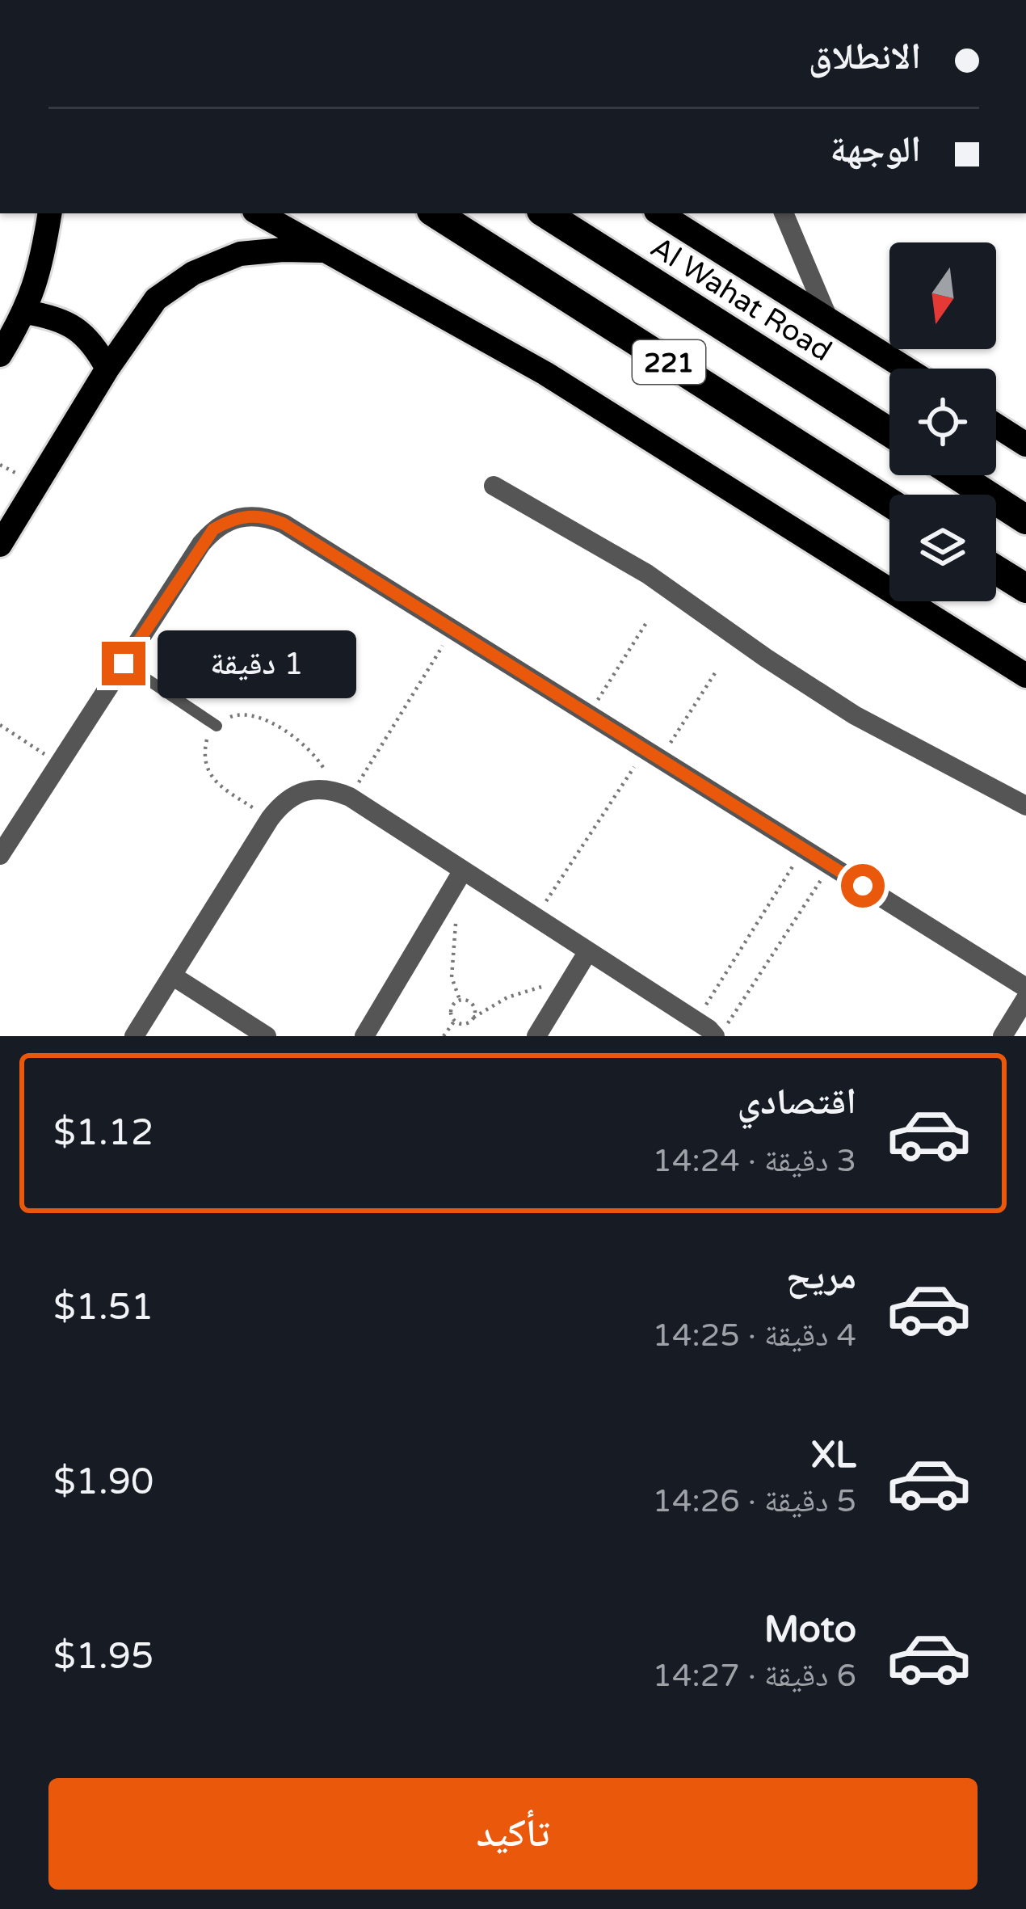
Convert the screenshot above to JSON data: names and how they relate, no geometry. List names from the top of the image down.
{
  "streets": {
    "highway": ["Al Wahat Road", "221"]
  },
  "north": "bottom",
  "page": {
    "banner": ["الانطلاق", "الوجهة"],
    "bubble": "1 دقيقة",
    "list": [
      {
        "name": "اقتصادي",
        "note": "3 دقيقة · 14:24",
        "value": "$1.12"
      },
      {
        "name": "مريح",
        "note": "4 دقيقة · 14:25",
        "value": "$1.51"
      },
      {
        "name": "XL",
        "note": "5 دقيقة · 14:26",
        "value": "$1.90"
      },
      {
        "name": "Moto",
        "note": "6 دقيقة · 14:27",
        "value": "$1.95"
      }
    ],
    "buttons": "تأكيد"
  }
}
